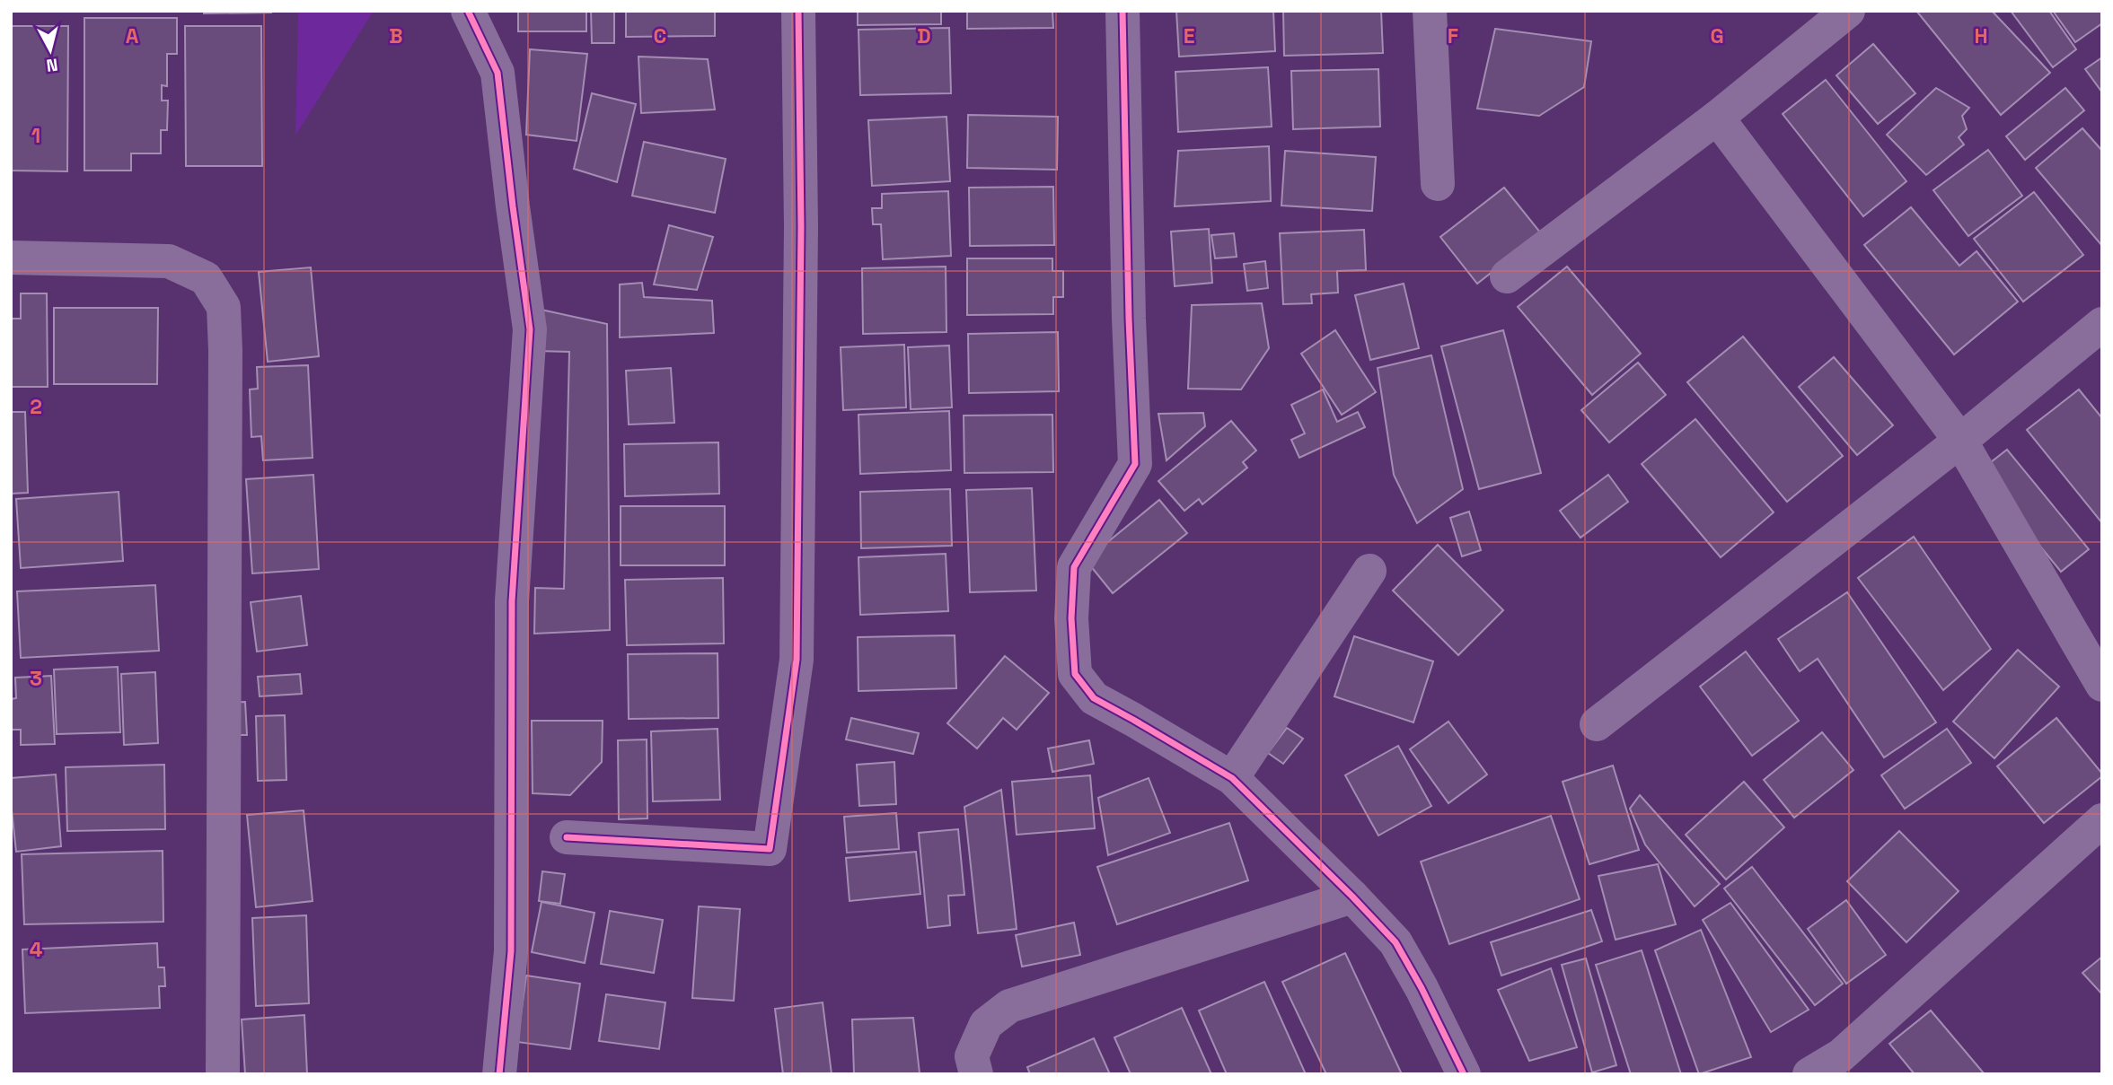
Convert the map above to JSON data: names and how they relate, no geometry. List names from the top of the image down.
{
  "north": "bottom",
  "grid": {
    "columns": [
      "A",
      "B",
      "C",
      "D",
      "E",
      "F",
      "G",
      "H"
    ],
    "rows": [
      "1",
      "2",
      "3",
      "4"
    ]
  }
}
